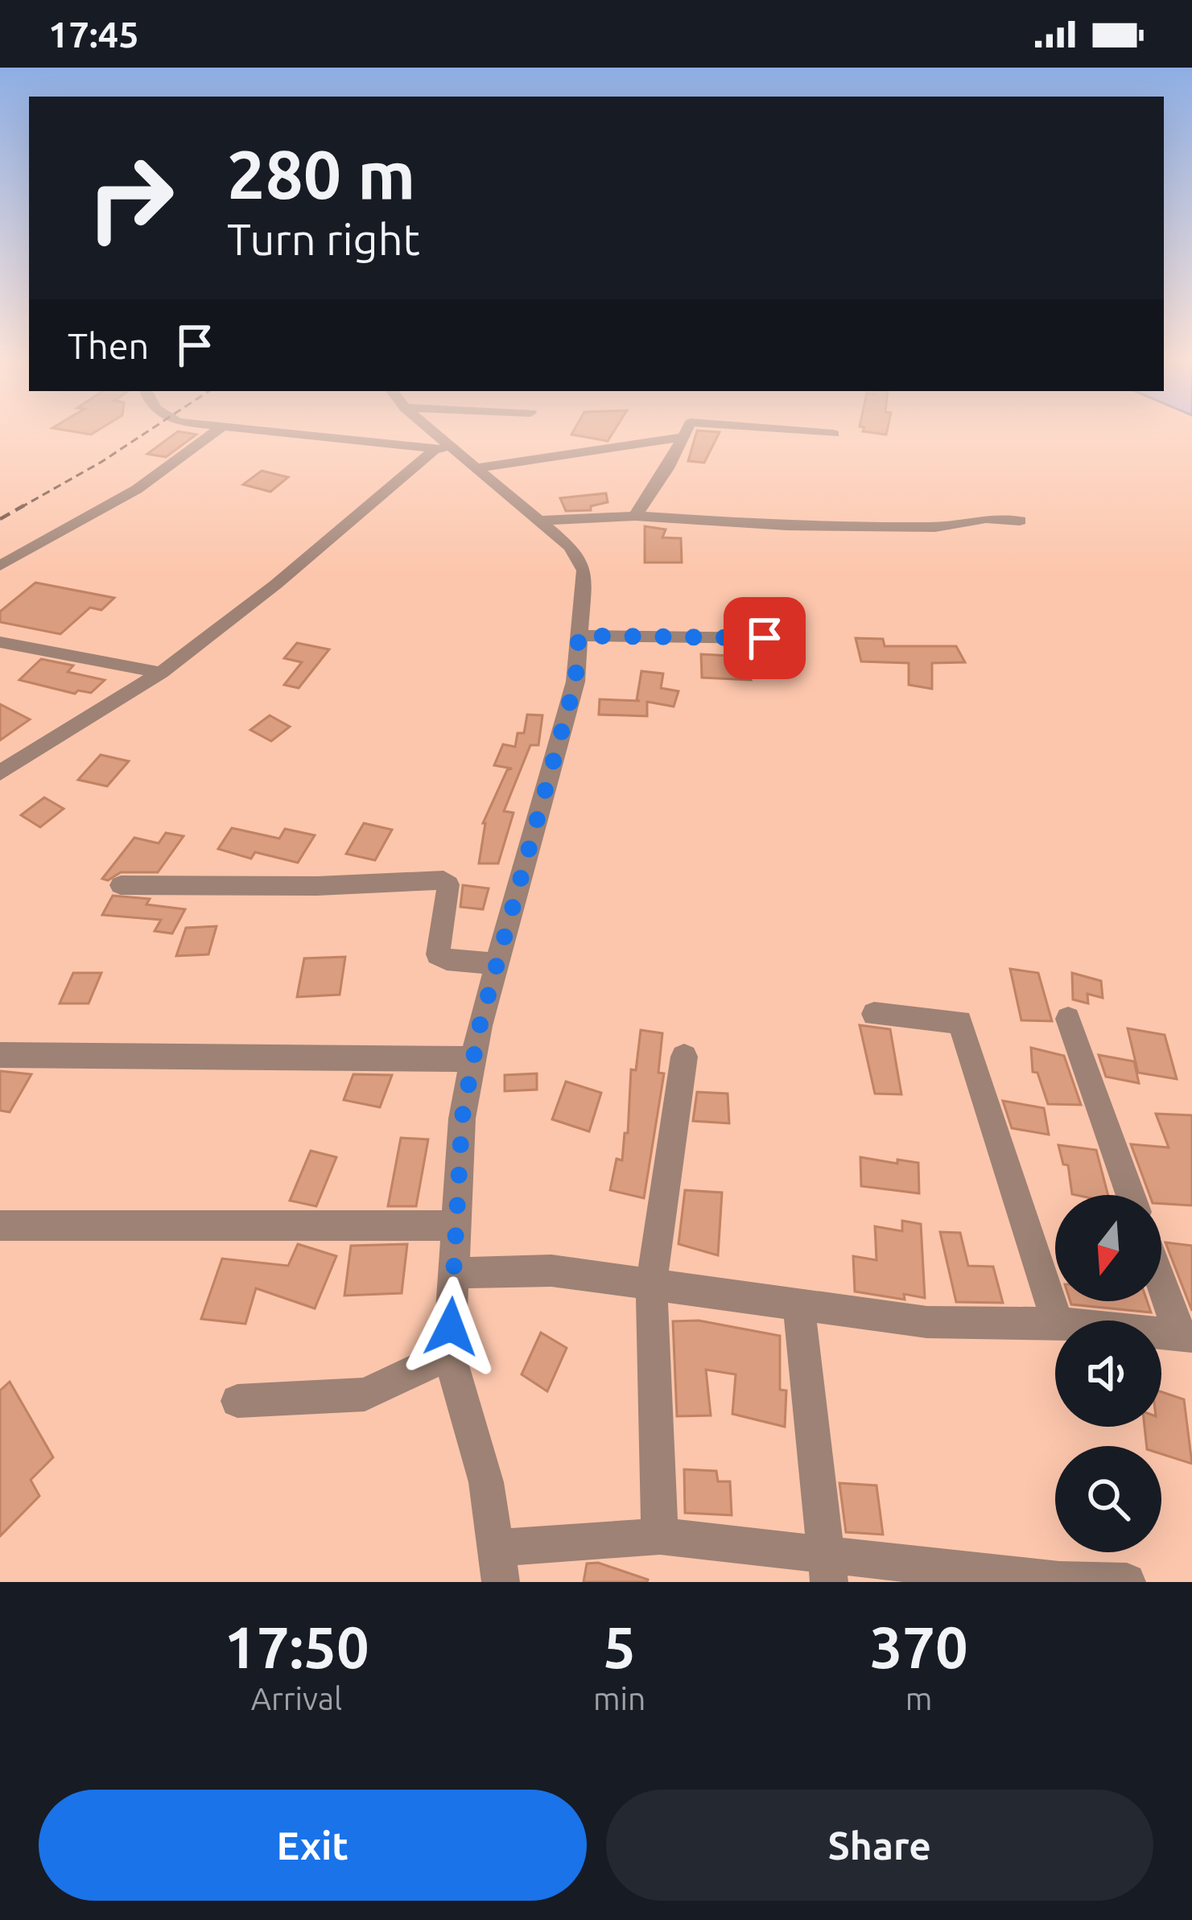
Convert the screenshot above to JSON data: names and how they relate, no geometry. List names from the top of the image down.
{
  "north": "bottom",
  "page": {
    "status": "17:45",
    "turn": ["280 m", "Turn right"],
    "then": "Then",
    "eta": [
      "17:50",
      "Arrival",
      "5",
      "min",
      "370",
      "m"
    ],
    "buttons": ["Exit", "Share"]
  }
}
